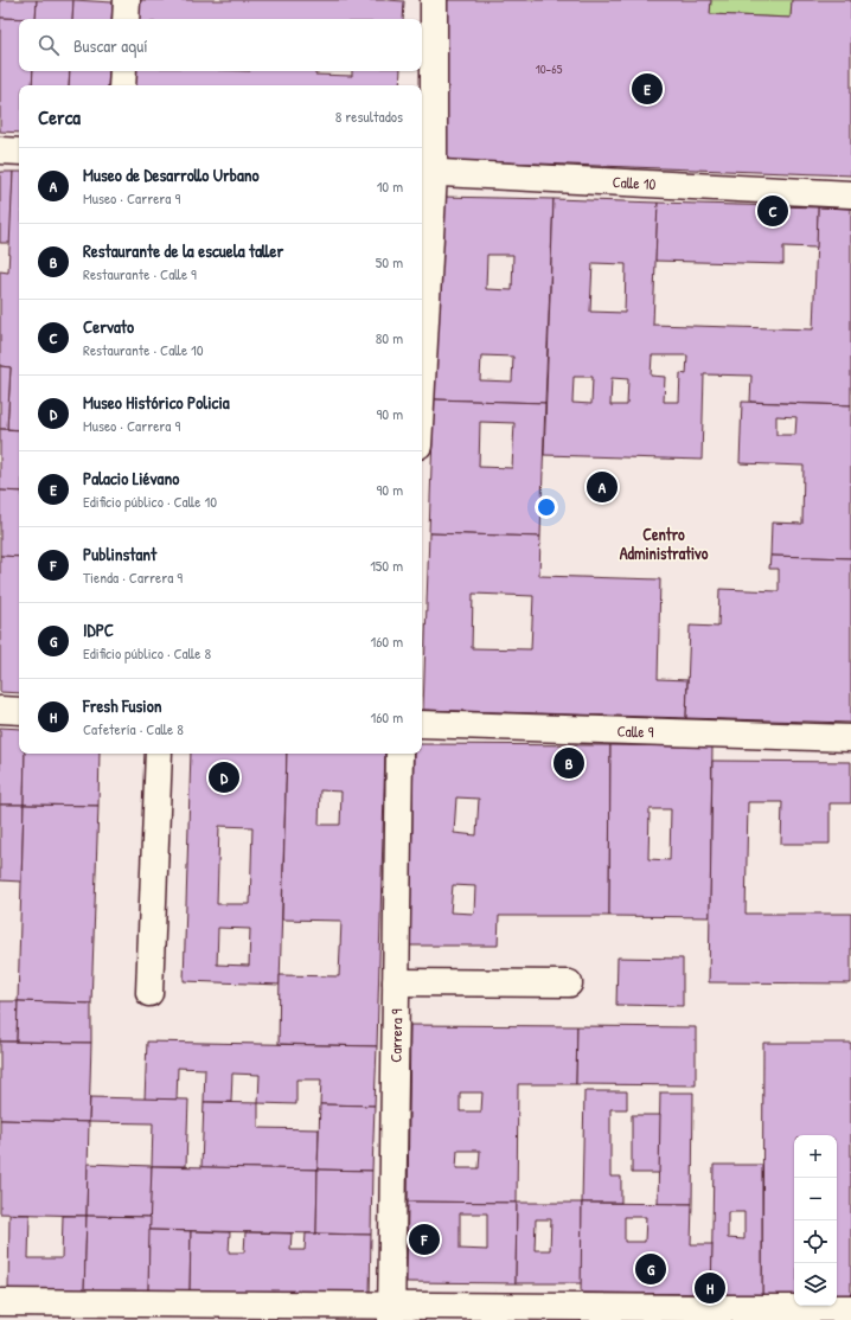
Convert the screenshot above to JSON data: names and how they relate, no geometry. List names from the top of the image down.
{
  "streets": {
    "street": ["Calle 10", "Calle 9", "Carrera 9"]
  },
  "districts": ["Centro Administrativo"],
  "house_numbers": ["10–65"],
  "page": {
    "search": "Buscar aquí",
    "pins": [
      "E",
      "C",
      "A",
      "B",
      "D",
      "F",
      "G",
      "H"
    ],
    "heading": ["Cerca", "8 resultados"],
    "list": [
      {
        "mark": "A",
        "name": "Museo de Desarrollo Urbano",
        "note": "Museo · Carrera 9",
        "value": "10 m"
      },
      {
        "mark": "B",
        "name": "Restaurante de la escuela taller",
        "note": "Restaurante · Calle 9",
        "value": "50 m"
      },
      {
        "mark": "C",
        "name": "Cervato",
        "note": "Restaurante · Calle 10",
        "value": "80 m"
      },
      {
        "mark": "D",
        "name": "Museo Histórico Policia",
        "note": "Museo · Carrera 9",
        "value": "90 m"
      },
      {
        "mark": "E",
        "name": "Palacio Liévano",
        "note": "Edificio público · Calle 10",
        "value": "90 m"
      },
      {
        "mark": "F",
        "name": "Publinstant",
        "note": "Tienda · Carrera 9",
        "value": "150 m"
      },
      {
        "mark": "G",
        "name": "IDPC",
        "note": "Edificio público · Calle 8",
        "value": "160 m"
      },
      {
        "mark": "H",
        "name": "Fresh Fusion",
        "note": "Cafetería · Calle 8",
        "value": "160 m"
      }
    ],
    "map_buttons": ["+", "−"]
  }
}
